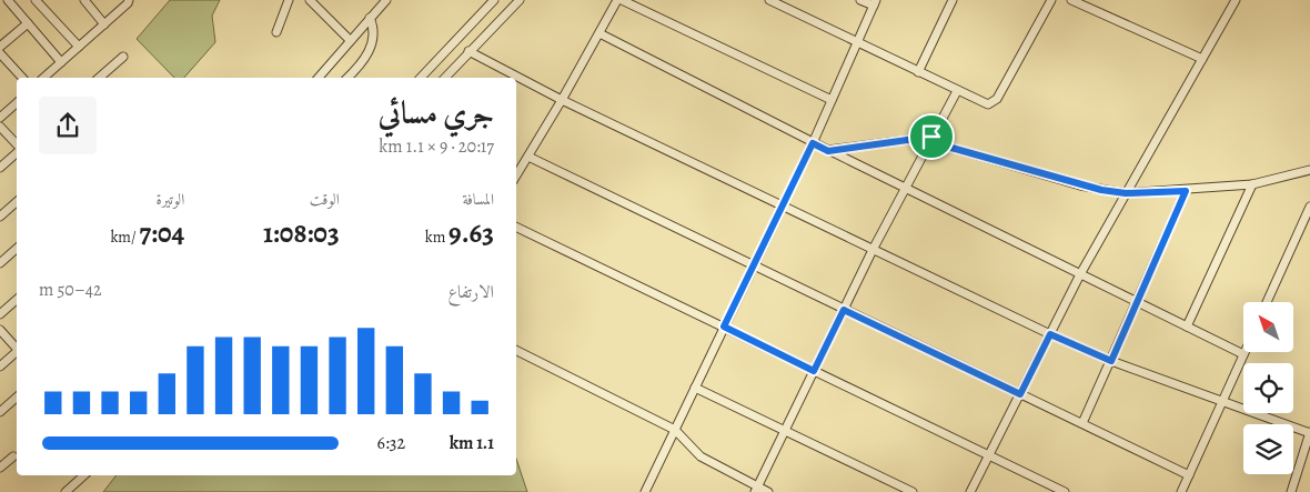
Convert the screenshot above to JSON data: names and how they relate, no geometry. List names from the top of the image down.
{
  "north": "top left",
  "page": {
    "heading": ["جري مسائي", "20:17 · 9 × 1.1 km"],
    "stats": [
      ["المسافة", "9.63 km"],
      ["الوقت", "1:08:03"],
      ["الوتيرة", "7:04 /km"]
    ],
    "chart": ["الارتفاع", "42–50 m"],
    "list": [
      {
        "name": "1.1 km",
        "note": "6:32"
      }
    ]
  }
}
